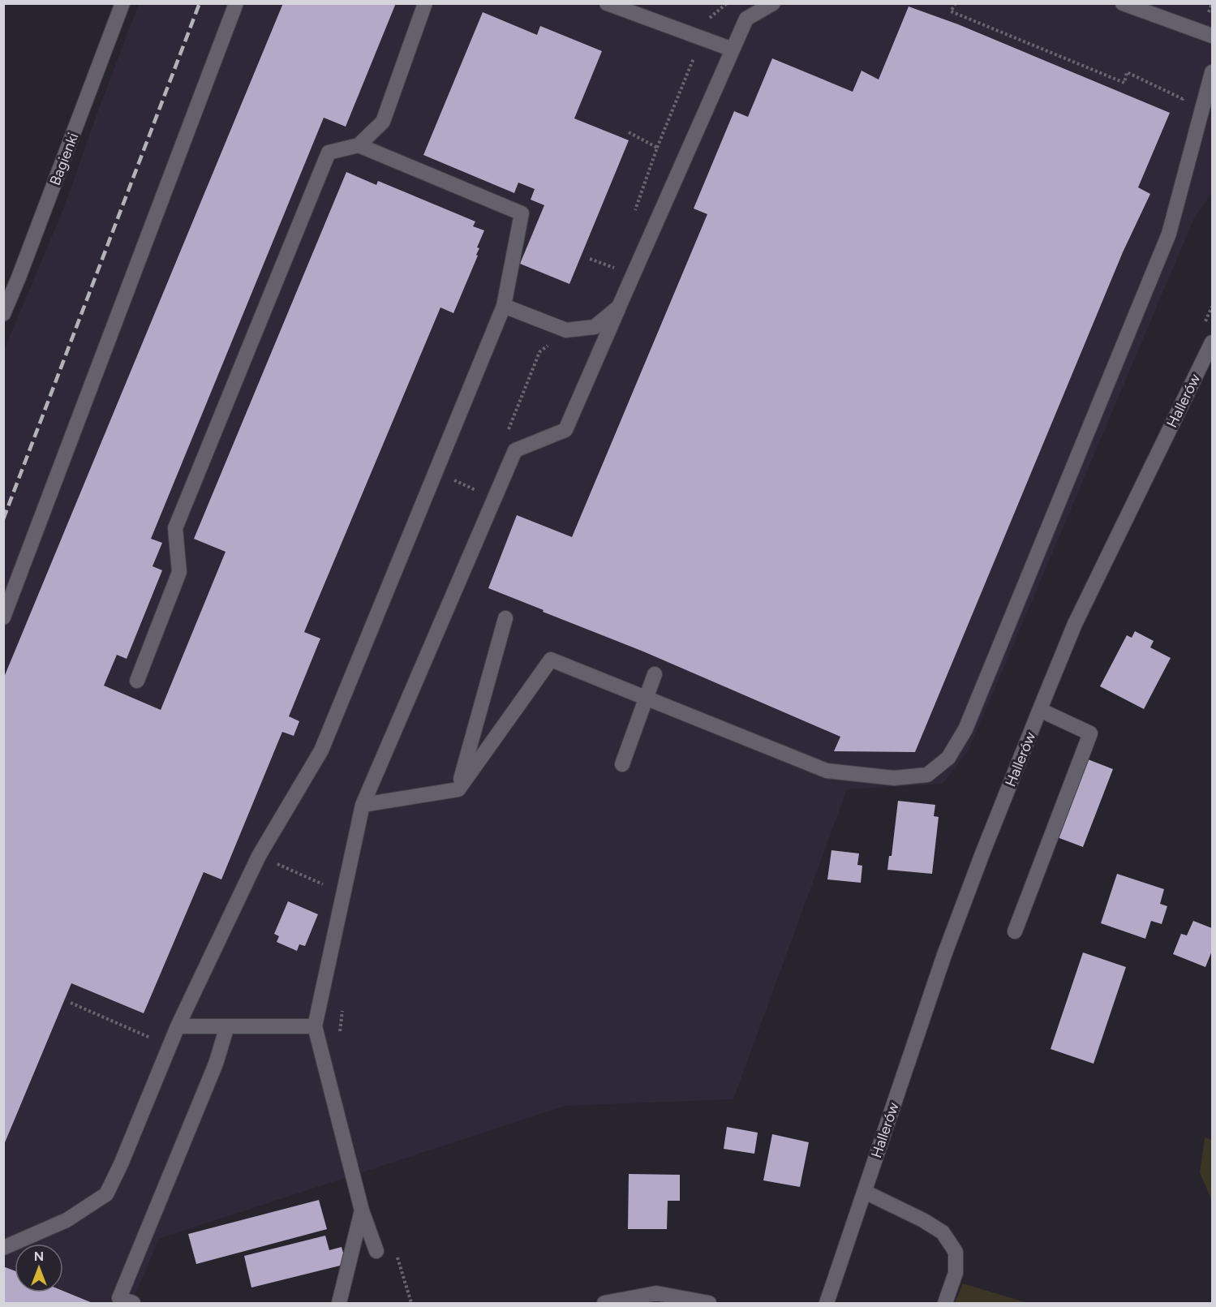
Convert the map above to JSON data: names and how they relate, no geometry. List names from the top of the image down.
{
  "streets": {
    "street": ["Bagienki", "Hallerów"]
  },
  "north": "top"
}
